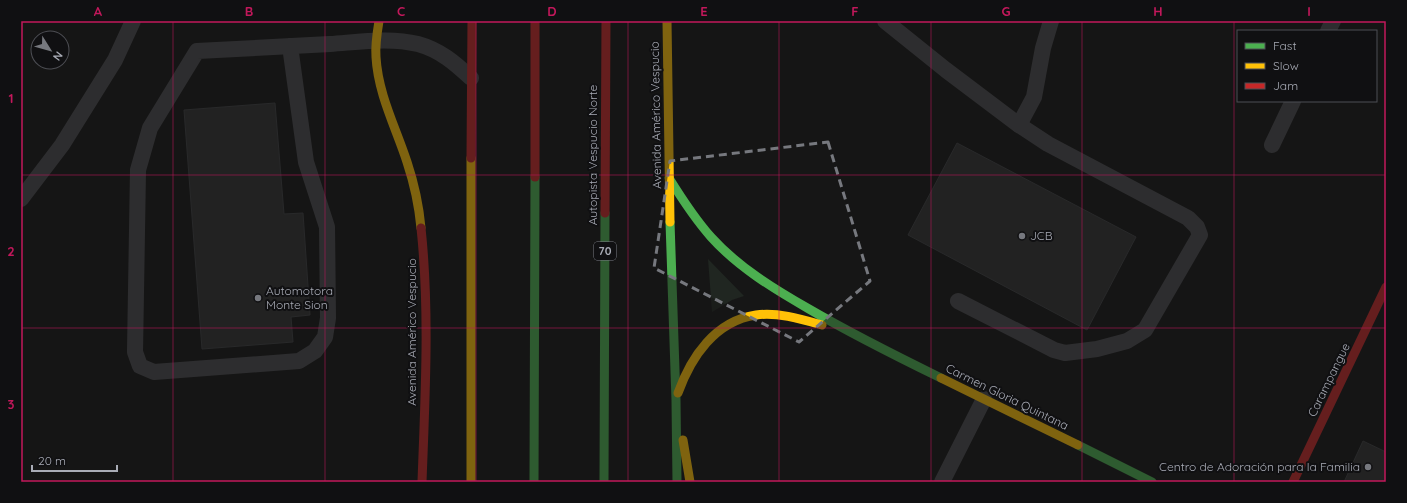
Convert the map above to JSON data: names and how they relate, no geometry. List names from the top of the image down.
{
  "streets": {
    "main road": [
      "Avenida Américo Vespucio",
      "Autopista Vespucio Norte",
      "70",
      "Carampangue",
      "Carmen Gloria Quintana"
    ]
  },
  "crossings": [
    ["Avenida Américo Vespucio", "Carmen Gloria Quintana"]
  ],
  "places": ["JCB", "Automotora Monte Sion", "Centro de Adoración para la Familia"],
  "legend": ["Fast", "Slow", "Jam"],
  "scale_bar": "20 m",
  "north": "bottom right",
  "grid": {
    "columns": [
      "A",
      "B",
      "C",
      "D",
      "E",
      "F",
      "G",
      "H",
      "I"
    ],
    "rows": ["1", "2", "3"]
  }
}
